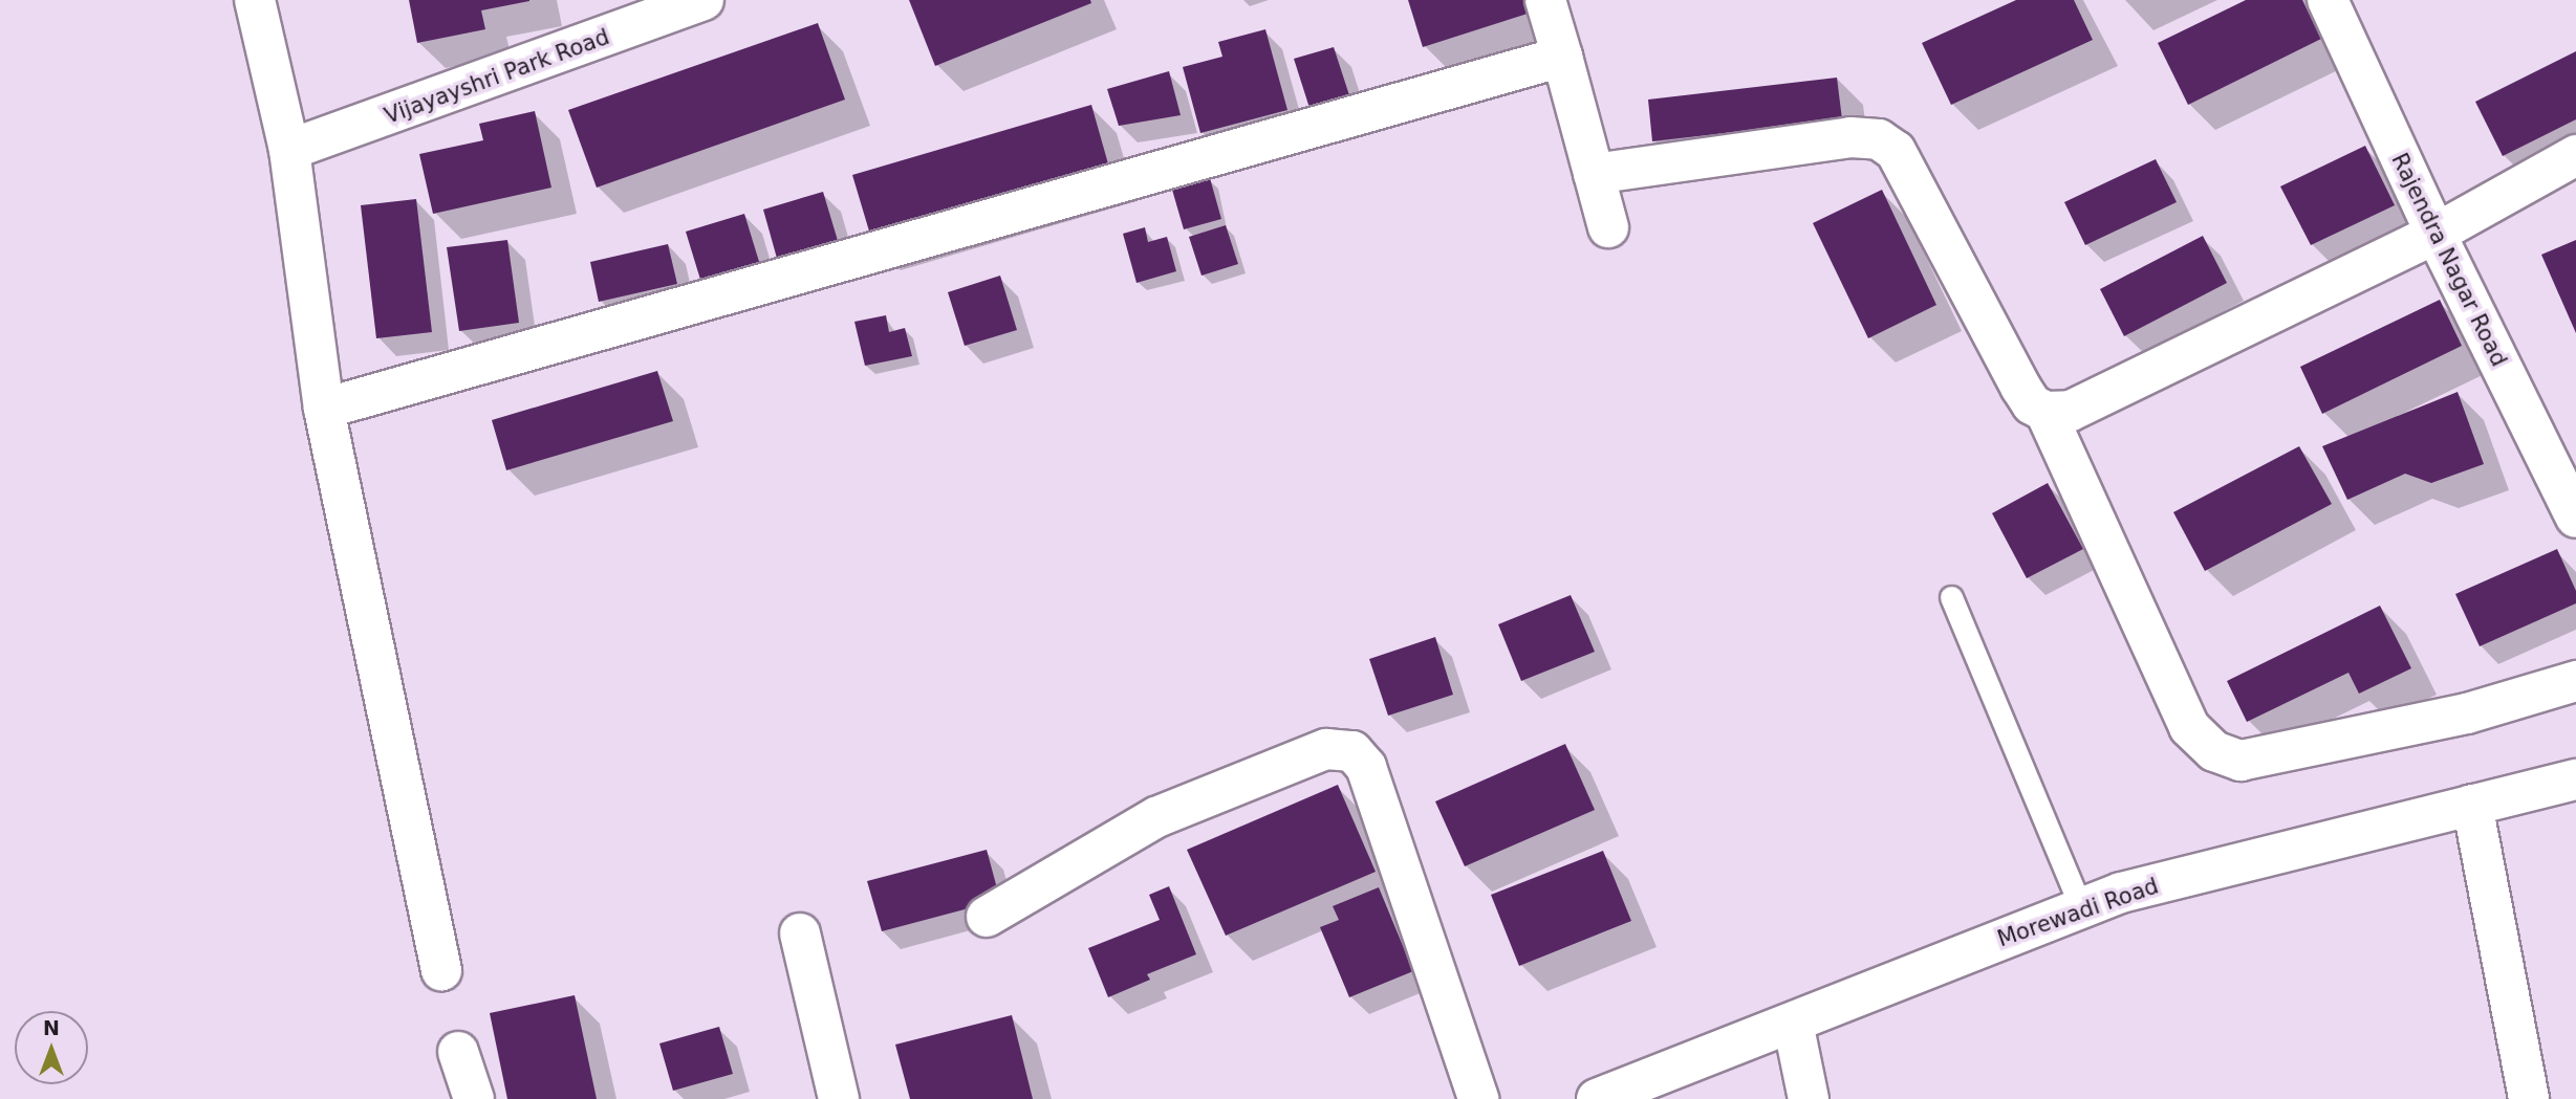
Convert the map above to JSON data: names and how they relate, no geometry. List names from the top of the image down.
{
  "streets": {
    "street": ["Vijayayshri Park Road", "Rajendra Nagar Road", "Morewadi Road"]
  },
  "north": "top"
}
